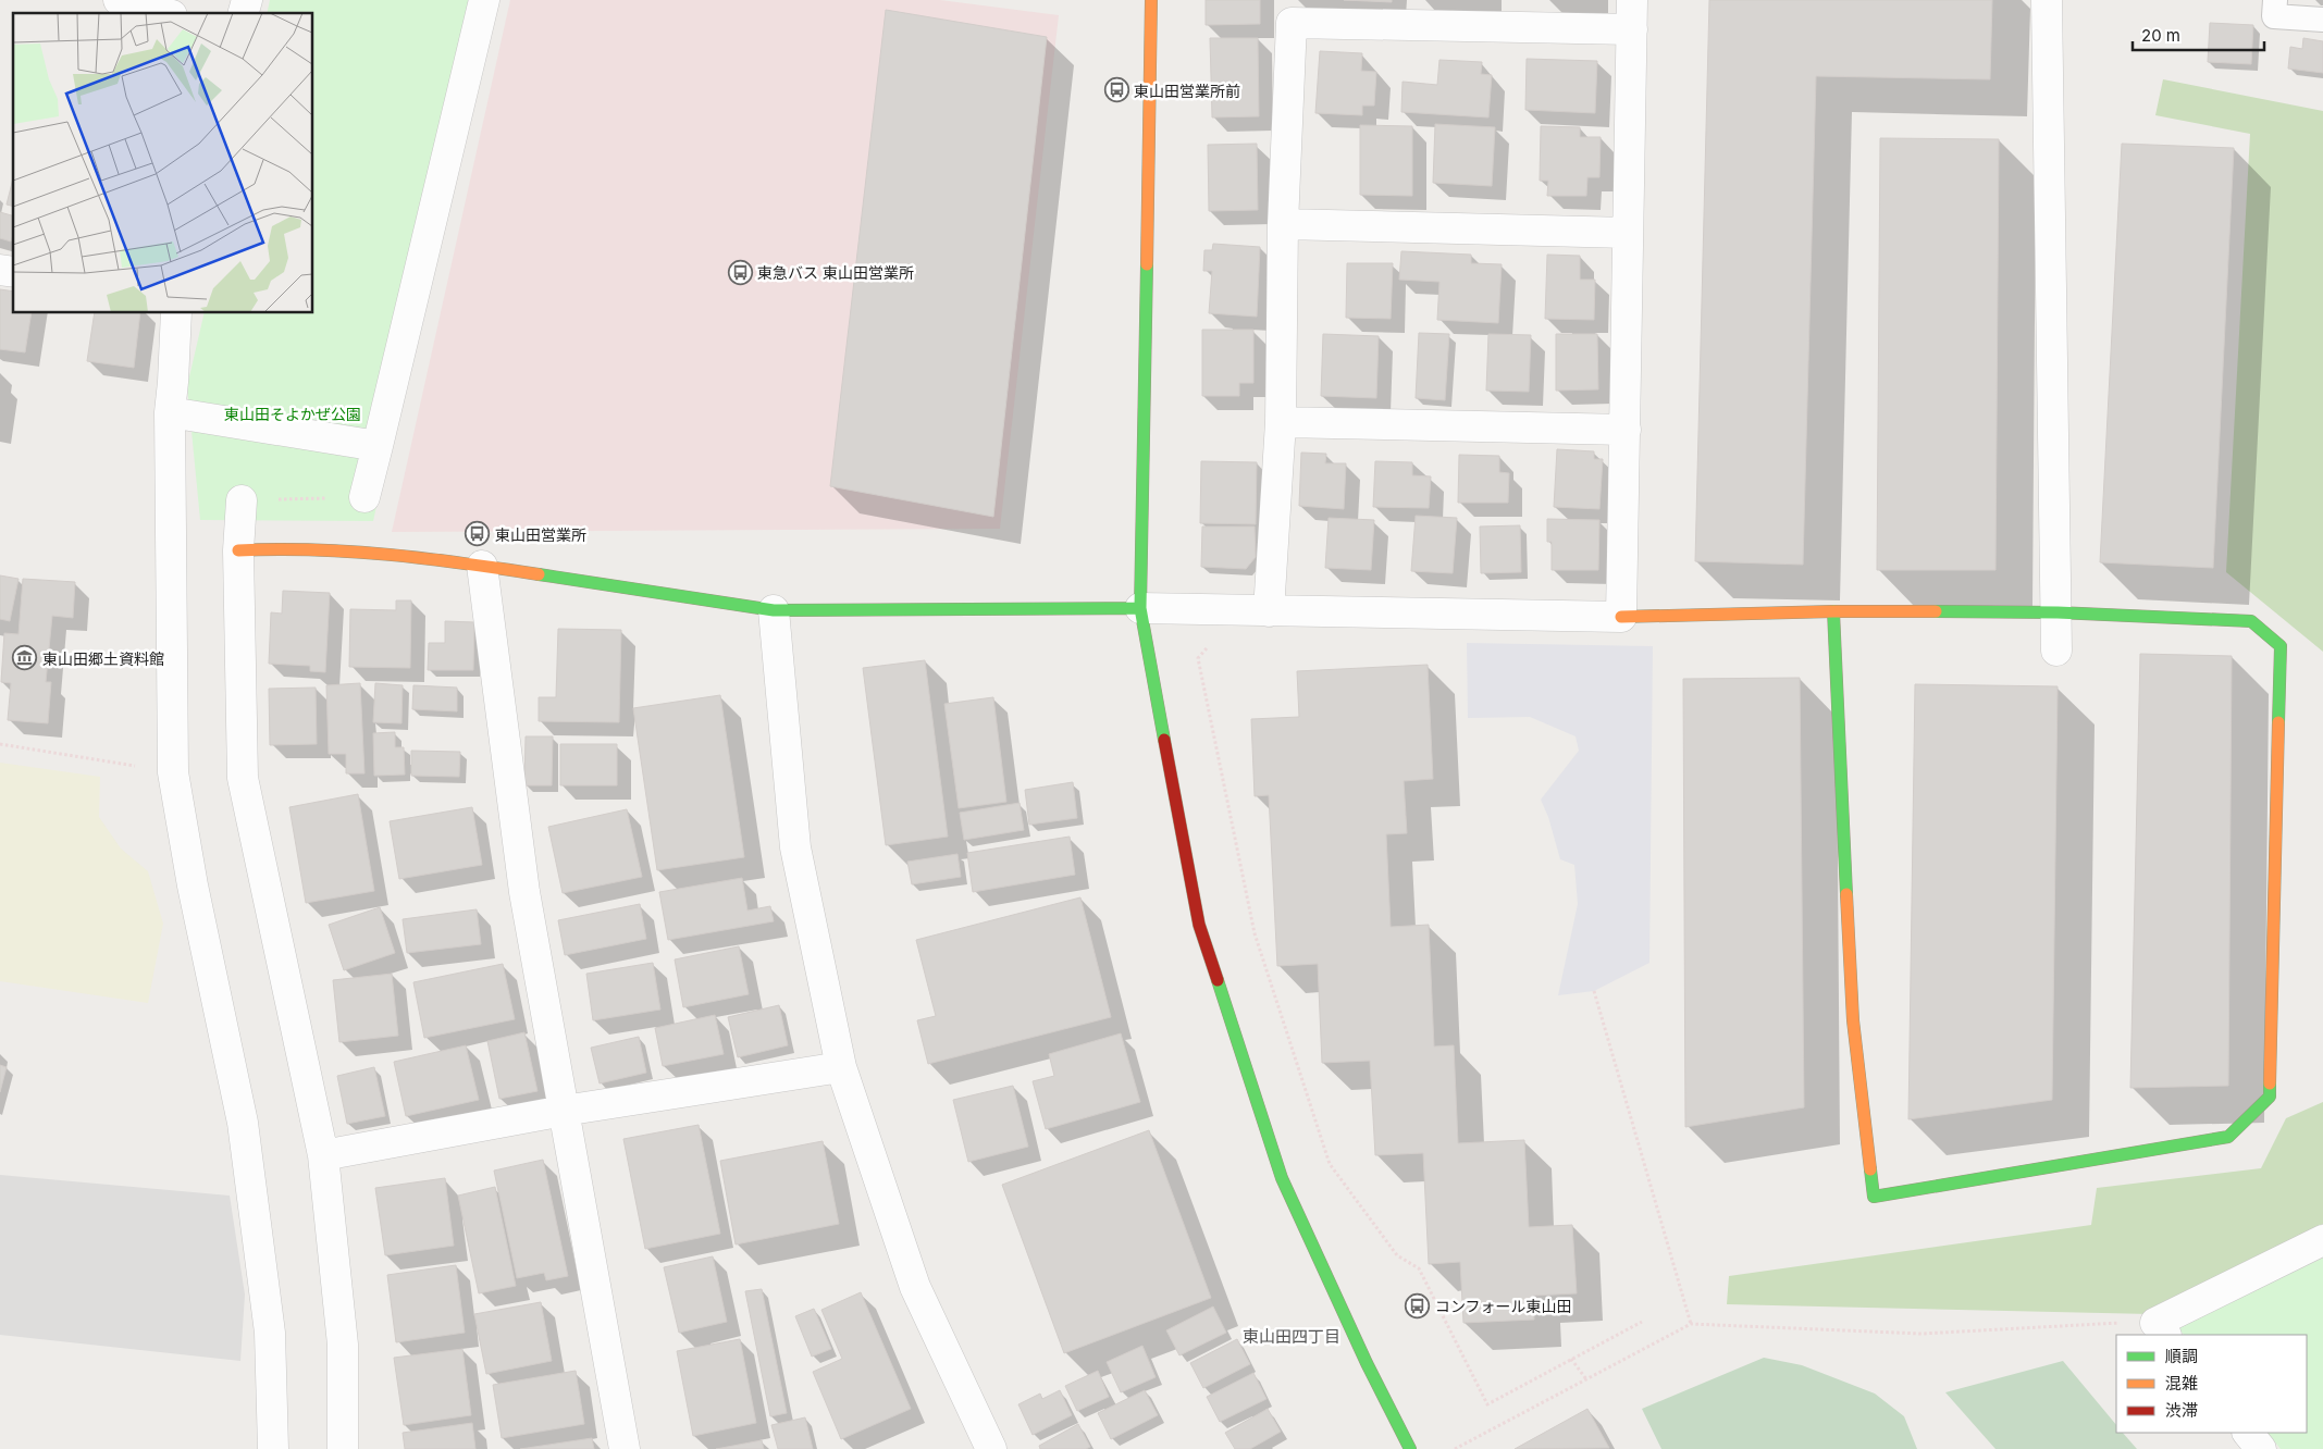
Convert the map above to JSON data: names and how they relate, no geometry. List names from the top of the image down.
{
  "districts": ["東山田四丁目"],
  "parks": ["東山田そよかぜ公園"],
  "places": {
    "bus stop": [
      "東山田営業所前",
      "東急バス 東山田営業所",
      "東山田営業所",
      "コンフォール東山田"
    ],
    "museum": ["東山田郷土資料館"]
  },
  "legend": ["順調", "混雑", "渋滞"],
  "scale_bar": "20 m"
}
